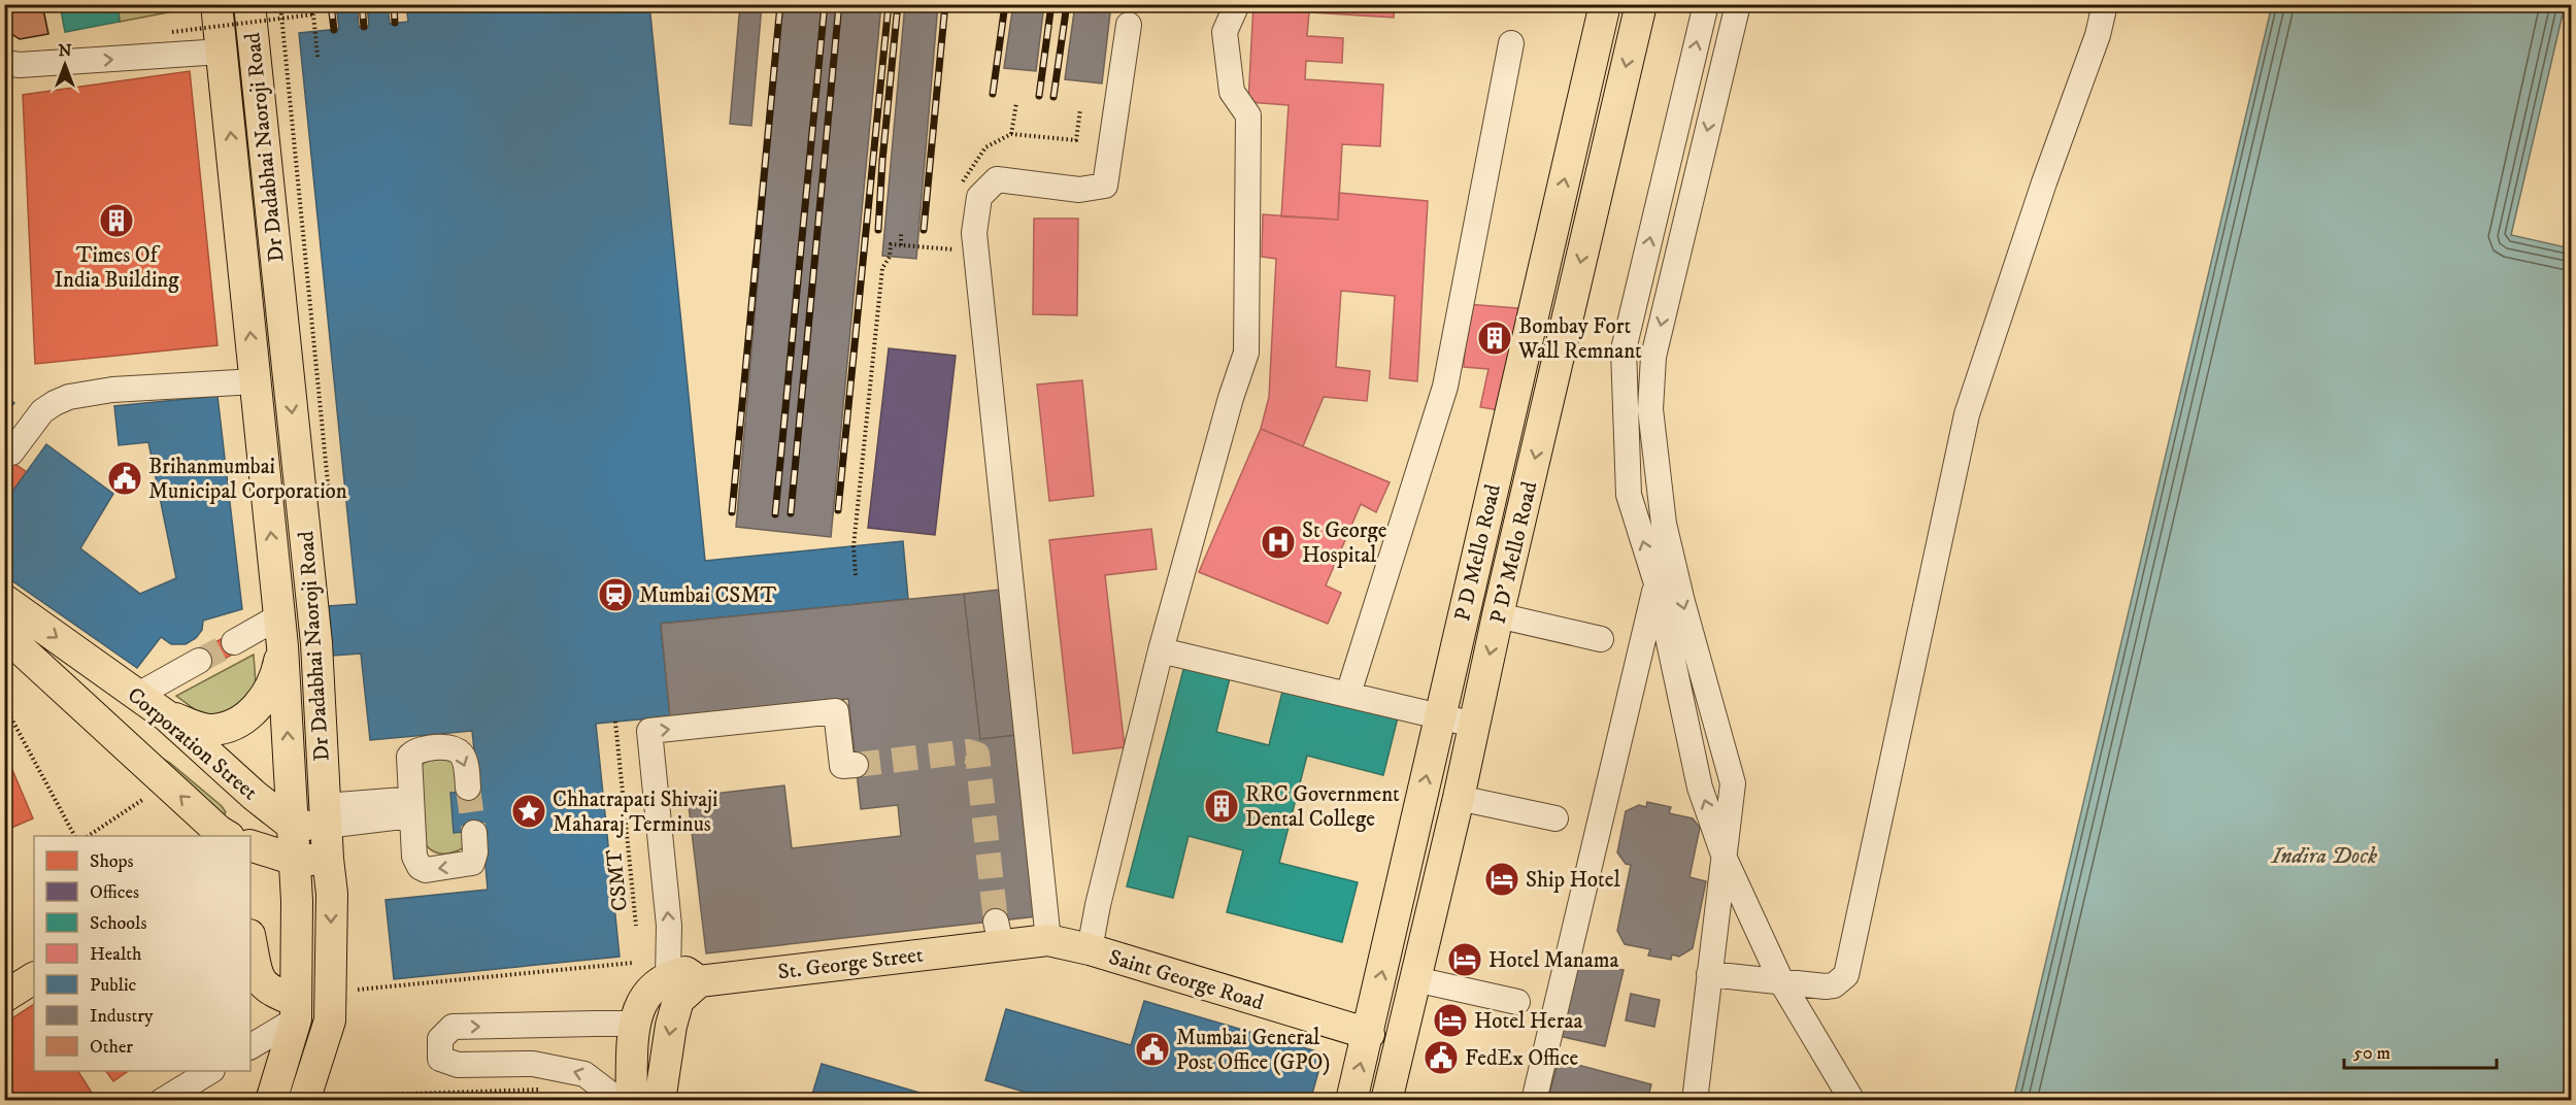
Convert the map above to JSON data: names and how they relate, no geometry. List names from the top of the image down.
{
  "streets": {
    "main road": [
      "Dr Dadabhai Naoroji Road",
      "P D Mello Road",
      "P D' Mello Road",
      "Corporation Street",
      "St. George Street",
      "Saint George Road"
    ],
    "path": ["CSMT"]
  },
  "crossings": [
    ["Dr Dadabhai Naoroji Road", "Corporation Street"],
    ["P D Mello Road", "Saint George Road"],
    ["St. George Street", "Saint George Road"]
  ],
  "one_way": ["P D Mello Road", "P D' Mello Road"],
  "water": ["Indira Dock"],
  "places": {
    "building": ["Times Of India Building", "Bombay Fort Wall Remnant", "RRC Government Dental College"],
    "public building": ["Brihanmumbai Municipal Corporation", "Mumbai General Post Office (GPO)", "FedEx Office"],
    "hospital": ["St George Hospital"],
    "station": ["Mumbai CSMT"],
    "place": ["Chhatrapati Shivaji Maharaj Terminus"],
    "hotel": ["Ship Hotel", "Hotel Manama", "Hotel Heraa"]
  },
  "legend": [
    "Shops",
    "Offices",
    "Schools",
    "Health",
    "Public",
    "Industry",
    "Other"
  ],
  "scale_bar": "50 m",
  "north": "top"
}
